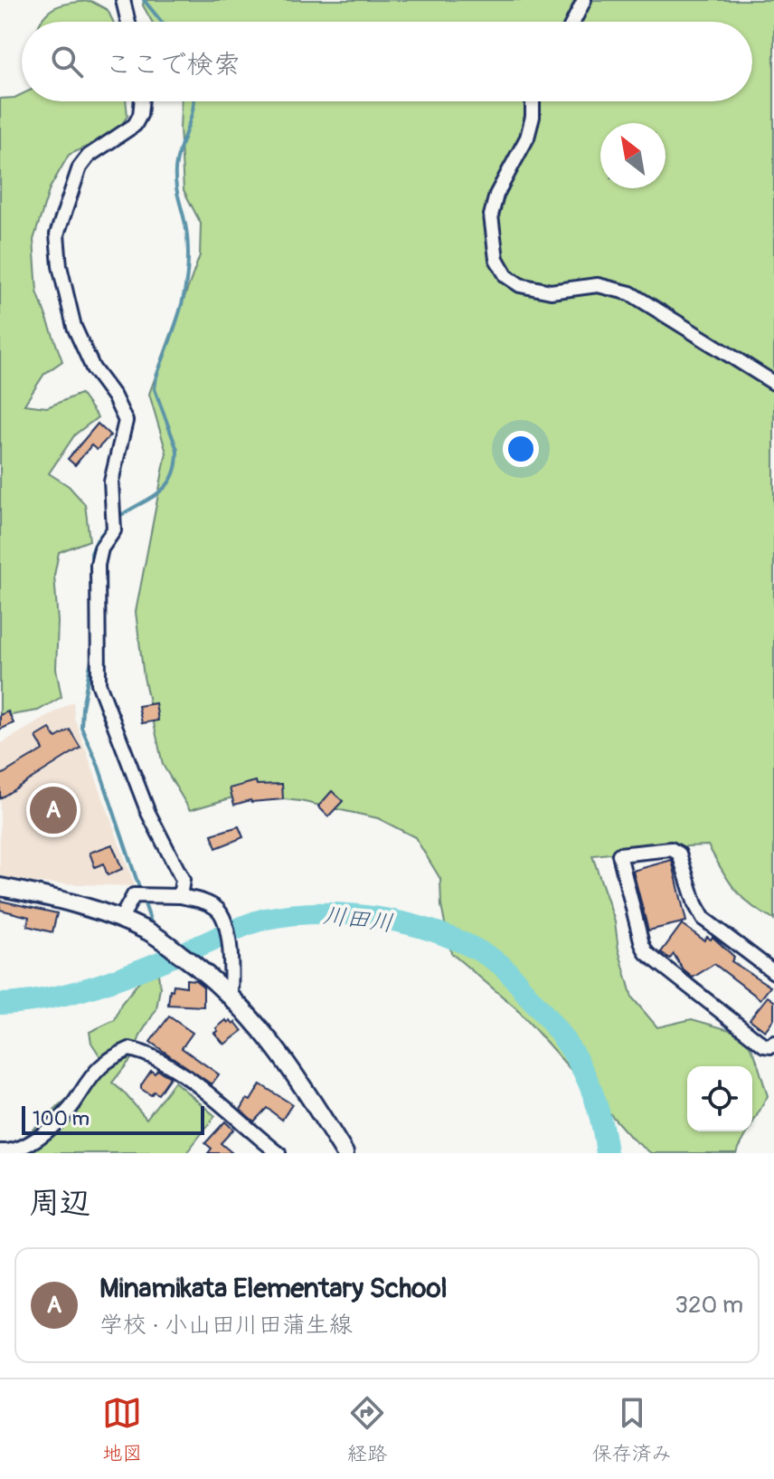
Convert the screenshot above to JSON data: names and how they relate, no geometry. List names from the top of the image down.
{
  "water": ["川田川"],
  "scale_bar": "100 m",
  "north": "top left",
  "page": {
    "search": "ここで検索",
    "pins": "A",
    "scale": "100 m",
    "heading": "周辺",
    "list": [
      {
        "mark": "A",
        "name": "Minamikata Elementary School",
        "note": "学校 · 小山田川田蒲生線",
        "value": "320 m"
      }
    ],
    "nav": ["地図", "経路", "保存済み"]
  }
}
